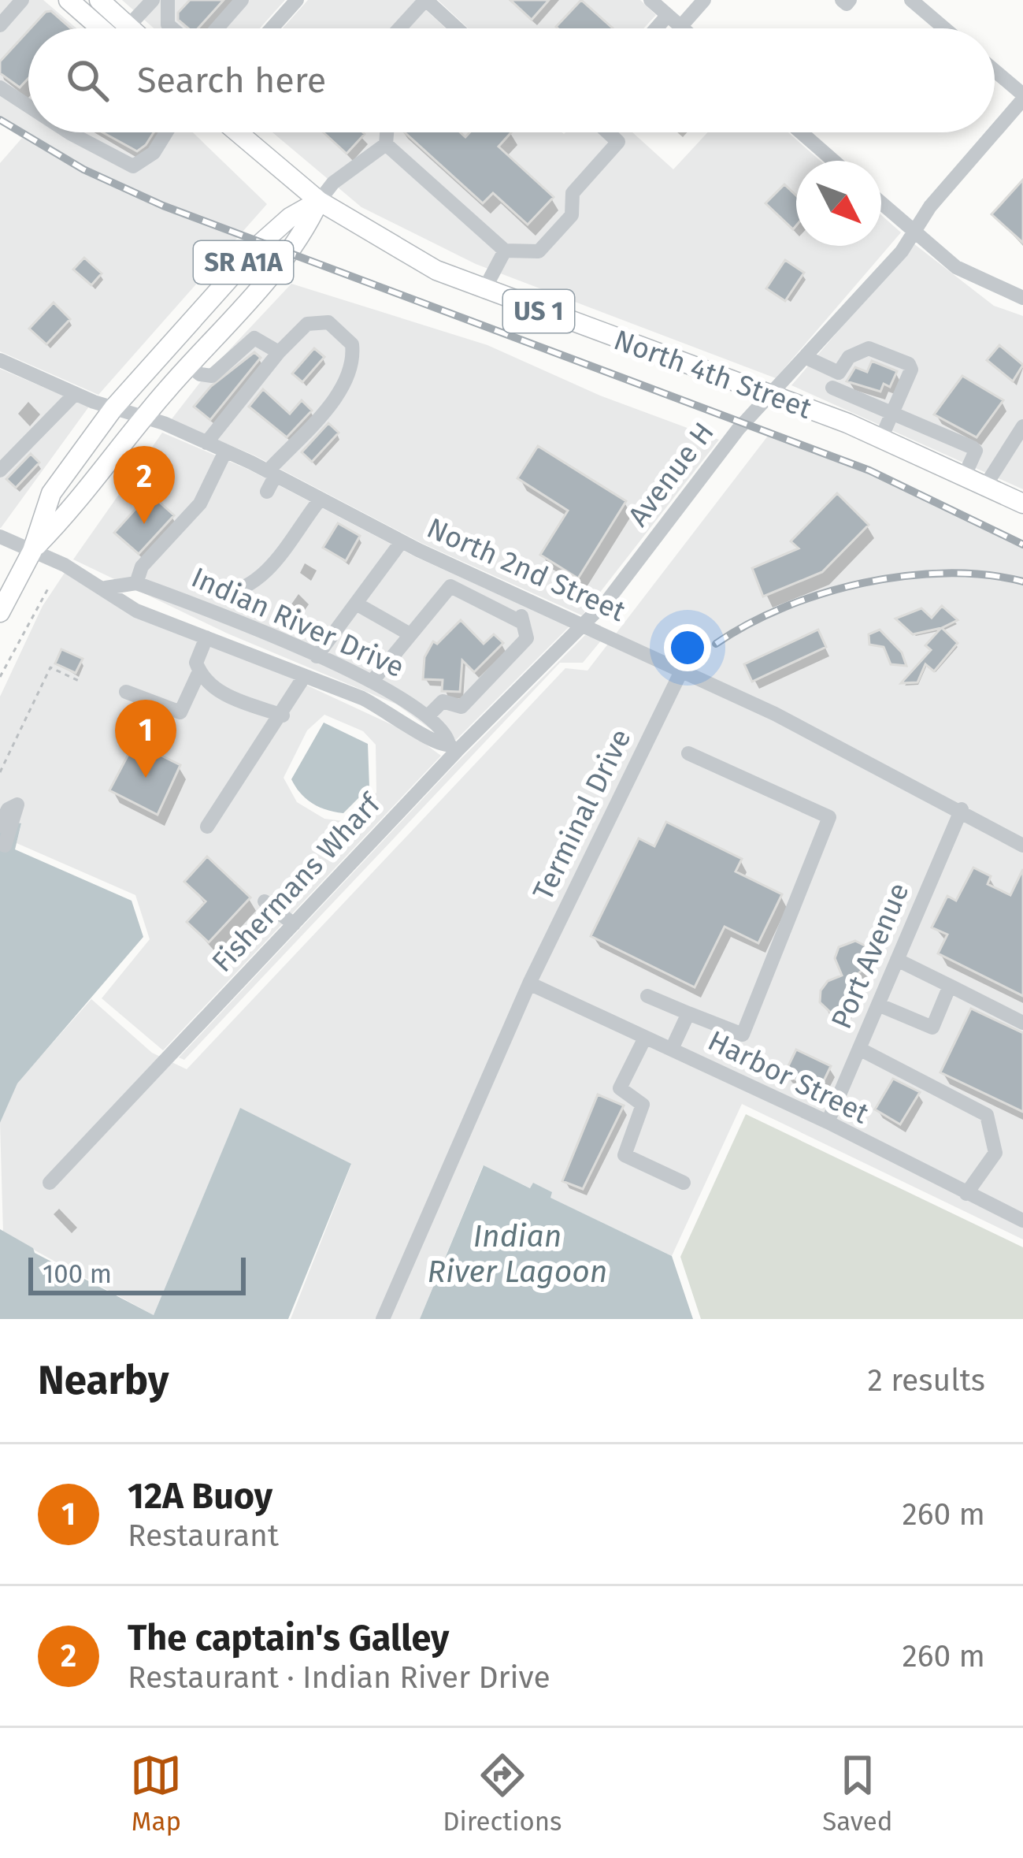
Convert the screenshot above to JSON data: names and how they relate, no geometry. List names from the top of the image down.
{
  "streets": {
    "main road": ["SR A1A", "US 1", "North 4th Street"],
    "street": [
      "Avenue H",
      "North 2nd Street",
      "Indian River Drive",
      "Terminal Drive",
      "Fishermans Wharf",
      "Port Avenue",
      "Harbor Street"
    ]
  },
  "crossings": [
    ["SR A1A", "North 4th Street"],
    ["SR A1A", "North 2nd Street"],
    ["SR A1A", "Indian River Drive"],
    ["North 4th Street", "Avenue H"],
    ["Avenue H", "North 2nd Street"],
    ["Avenue H", "Fishermans Wharf"],
    ["North 2nd Street", "Terminal Drive"],
    ["North 2nd Street", "Fishermans Wharf"],
    ["North 2nd Street", "Port Avenue"],
    ["Indian River Drive", "Fishermans Wharf"],
    ["Terminal Drive", "Harbor Street"],
    ["Port Avenue", "Harbor Street"]
  ],
  "water": ["Indian River Lagoon"],
  "scale_bar": "100 m",
  "north": "bottom right",
  "page": {
    "search": "Search here",
    "pins": ["2", "1"],
    "scale": "100 m",
    "heading": ["Nearby", "2 results"],
    "list": [
      {
        "mark": "1",
        "name": "12A Buoy",
        "note": "Restaurant",
        "value": "260 m"
      },
      {
        "mark": "2",
        "name": "The captain's Galley",
        "note": "Restaurant · Indian River Drive",
        "value": "260 m"
      }
    ],
    "nav": ["Map", "Directions", "Saved"]
  }
}
